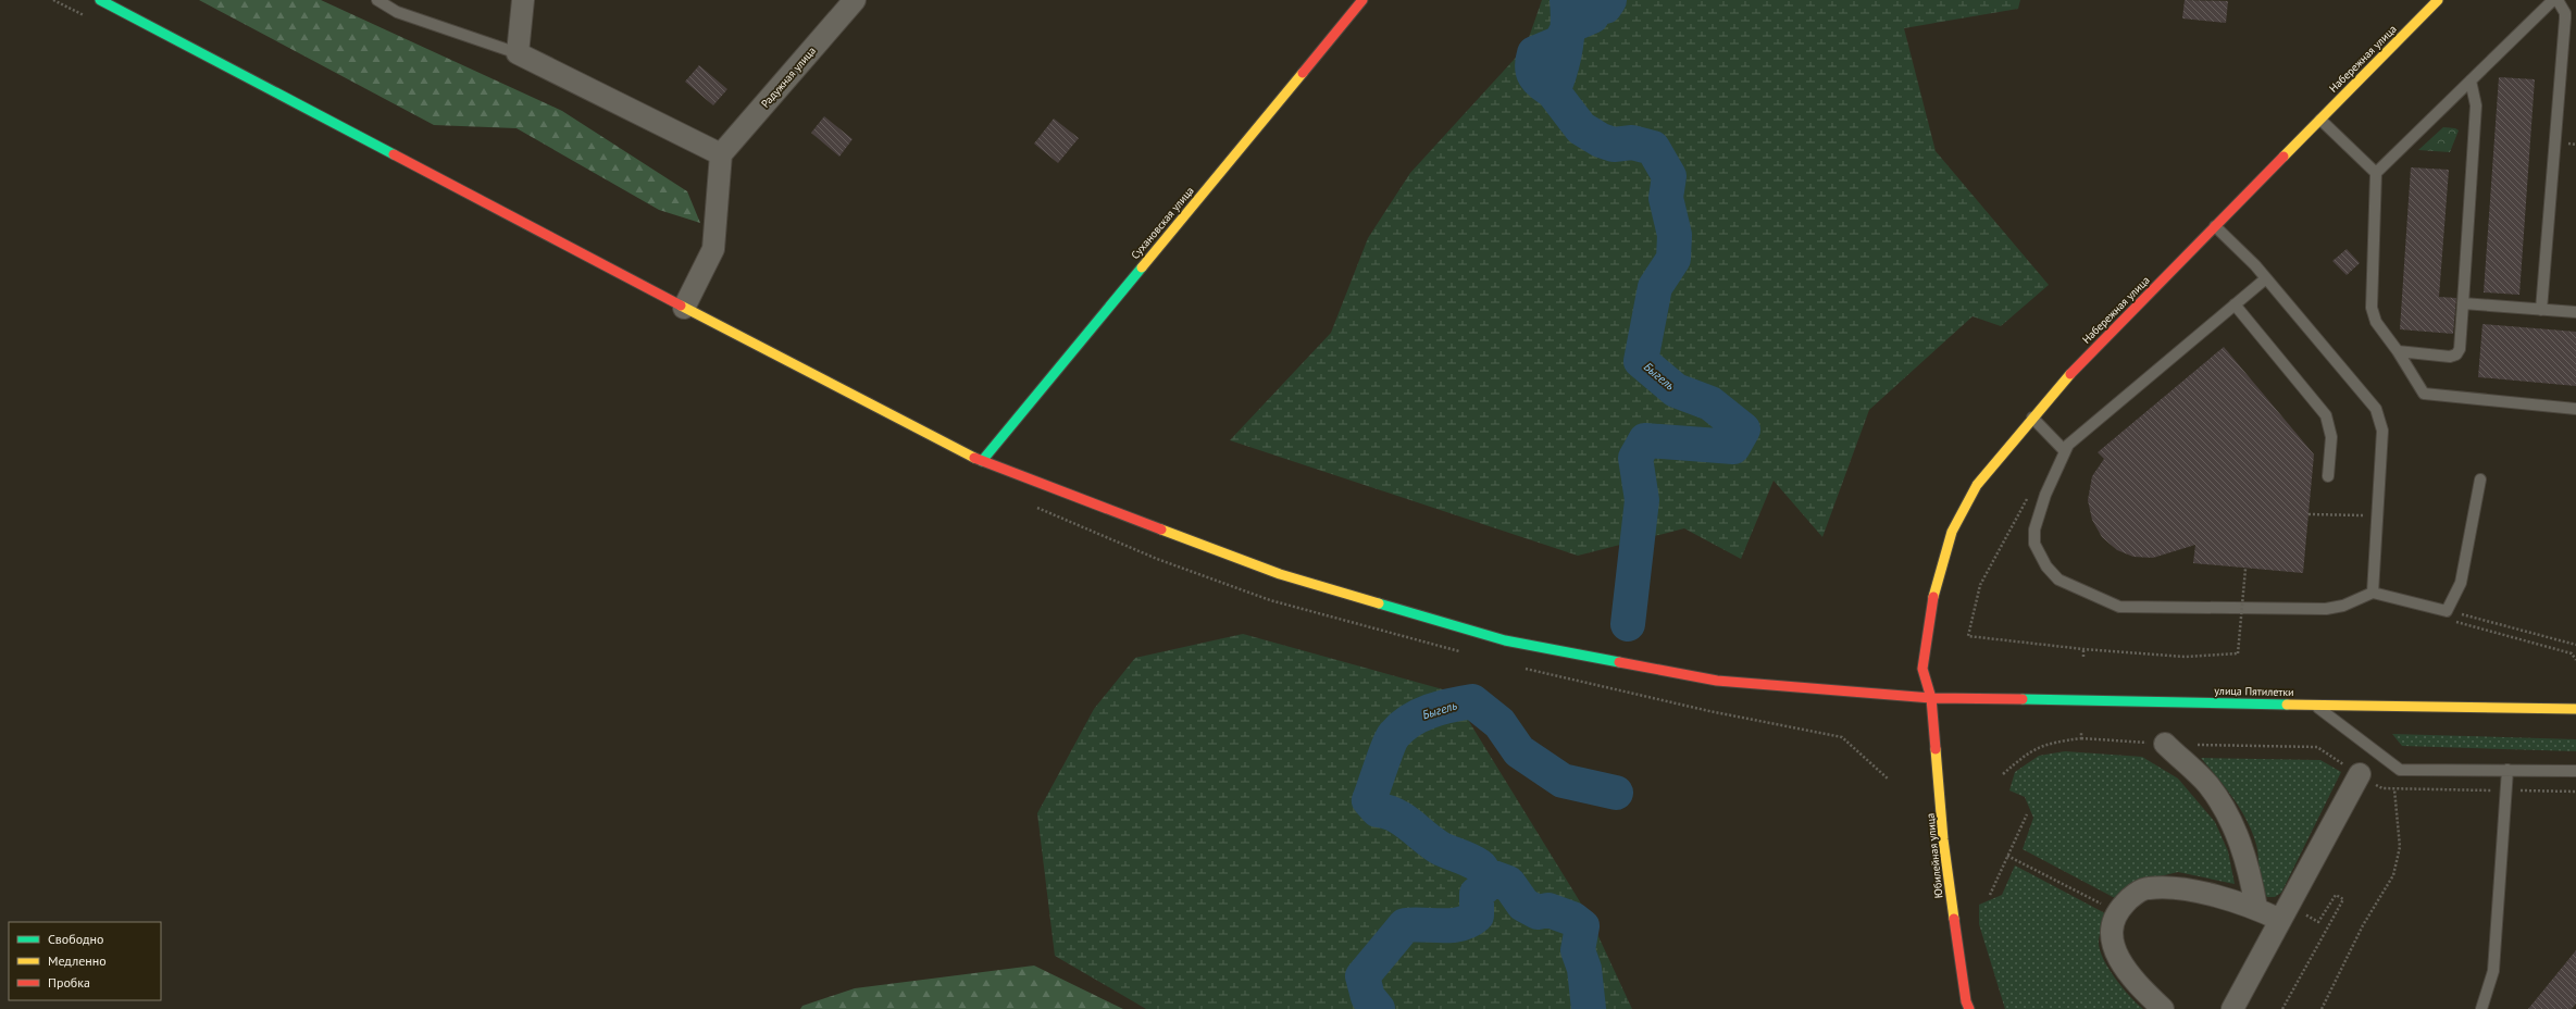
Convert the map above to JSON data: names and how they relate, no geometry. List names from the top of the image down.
{
  "streets": {
    "main road": [
      "Набережная улица",
      "Сухановская улица",
      "улица Пятилетки",
      "Юбилейная улица"
    ],
    "street": ["Радужная улица"]
  },
  "crossings": [
    ["Набережная улица", "улица Пятилетки"],
    ["Набережная улица", "Юбилейная улица"],
    ["Сухановская улица", "улица Пятилетки"],
    ["улица Пятилетки", "Юбилейная улица"]
  ],
  "water": ["Быгель"],
  "legend": ["Свободно", "Медленно", "Пробка"]
}
